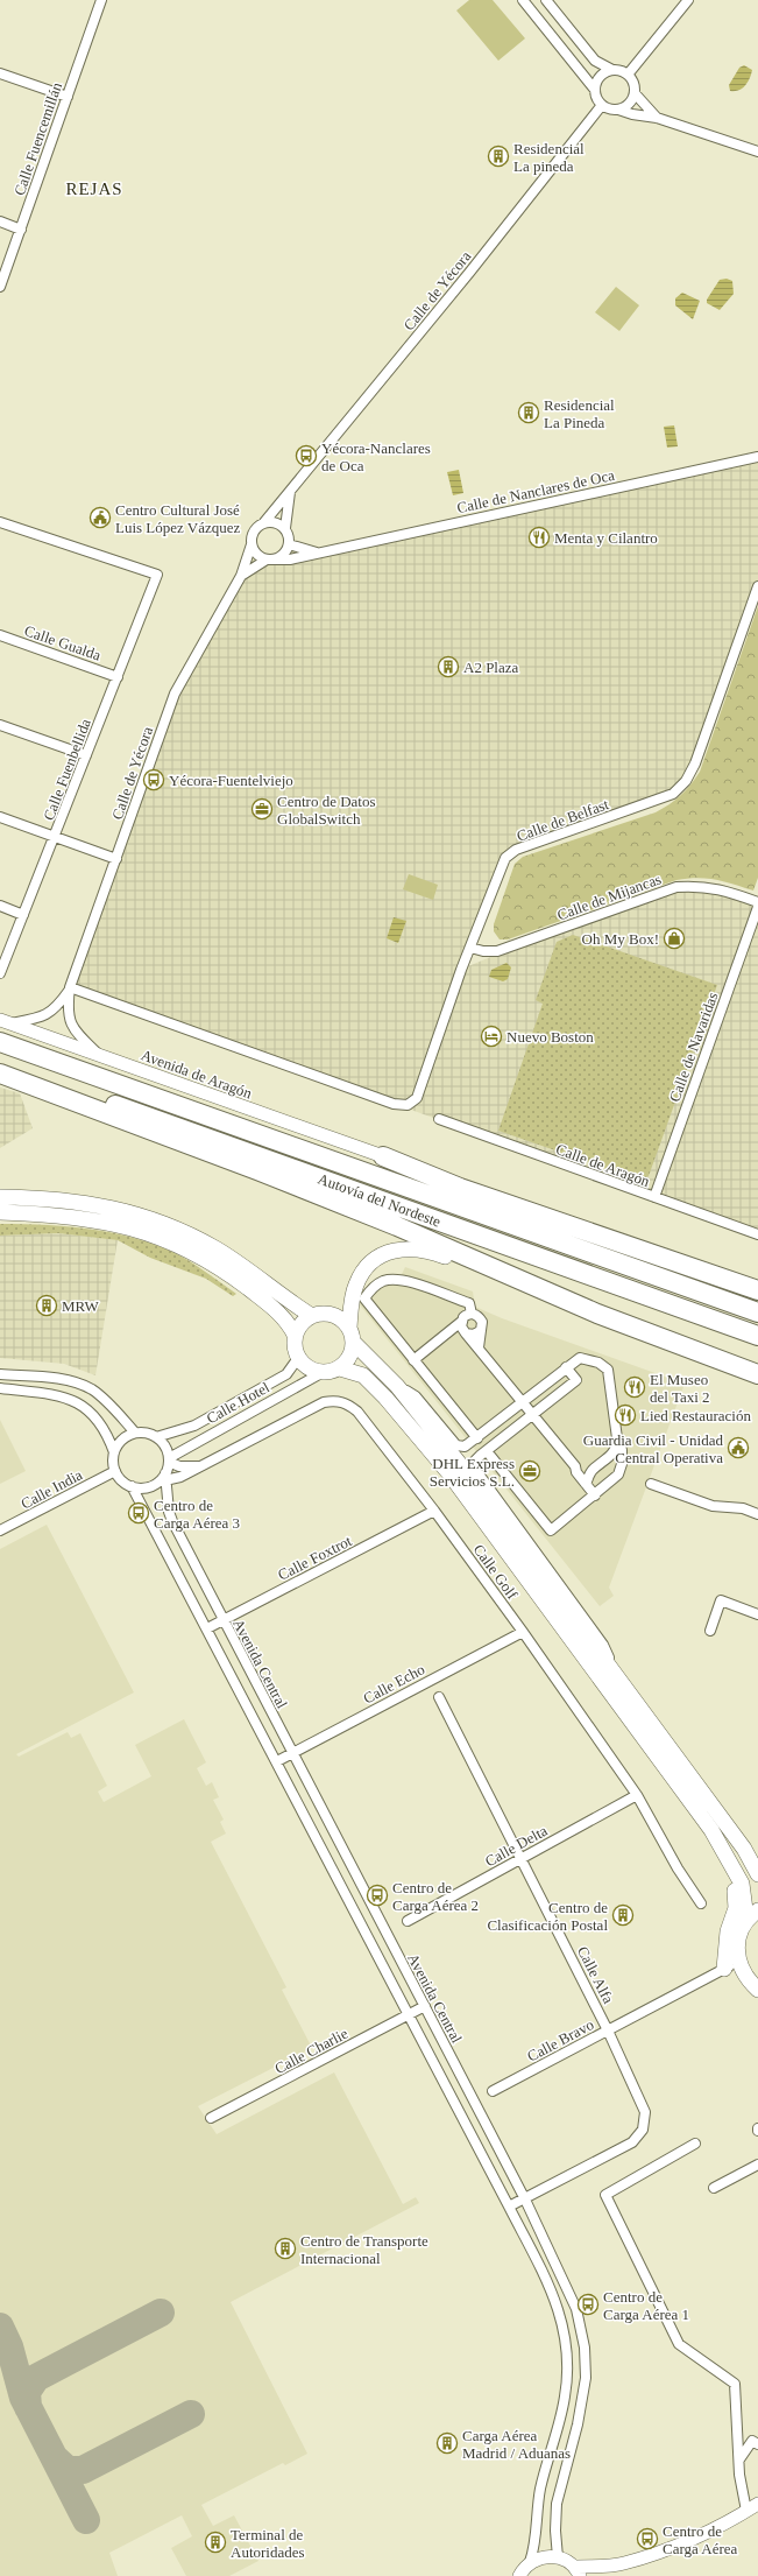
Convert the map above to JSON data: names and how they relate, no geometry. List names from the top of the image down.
{
  "streets": {
    "highway": ["Autovía del Nordeste"],
    "street": [
      "Calle Fuencemillán",
      "Calle de Yécora",
      "Calle de Nanclares de Oca",
      "Calle Gualda",
      "Calle Fuenbellida",
      "Calle de Belfast",
      "Calle de Mijancas",
      "Calle de Navaridas",
      "Avenida de Aragón",
      "Calle de Aragón",
      "Calle Hotel",
      "Calle India",
      "Calle Foxtrot",
      "Calle Golf",
      "Avenida Central",
      "Calle Echo",
      "Calle Delta",
      "Calle Alfa",
      "Calle Bravo",
      "Calle Charlie"
    ]
  },
  "crossings": [
    ["Calle de Yécora", "Calle de Nanclares de Oca"],
    ["Calle de Yécora", "Calle de Belfast"],
    ["Calle de Yécora", "Avenida de Aragón"],
    ["Calle Gualda", "Calle Fuenbellida"],
    ["Calle de Belfast", "Calle de Mijancas"],
    ["Calle de Navaridas", "Calle de Aragón"],
    ["Calle Hotel", "Calle India"],
    ["Calle Hotel", "Calle Golf"],
    ["Calle Hotel", "Avenida Central"],
    ["Calle India", "Calle Golf"],
    ["Calle India", "Avenida Central"],
    ["Calle Foxtrot", "Calle Golf"],
    ["Calle Foxtrot", "Avenida Central"],
    ["Calle Golf", "Avenida Central"],
    ["Calle Golf", "Calle Echo"],
    ["Calle Golf", "Calle Delta"],
    ["Avenida Central", "Calle Echo"],
    ["Avenida Central", "Calle Alfa"],
    ["Avenida Central", "Calle Charlie"],
    ["Calle Delta", "Calle Alfa"],
    ["Calle Alfa", "Calle Bravo"]
  ],
  "districts": ["REJAS"],
  "places": {
    "building": [
      "Residencial La pineda",
      "Residencial La Pineda",
      "A2 Plaza",
      "MRW",
      "Centro de Clasificación Postal",
      "Centro de Transporte Internacional",
      "Carga Aérea Madrid / Aduanas",
      "Terminal de Autoridades"
    ],
    "bus stop": [
      "Yécora-Nanclares de Oca",
      "Yécora-Fuentelviejo",
      "Centro de Carga Aérea 3",
      "Centro de Carga Aérea 2",
      "Centro de Carga Aérea 1",
      "Centro de Carga Aérea"
    ],
    "public building": ["Centro Cultural José Luis López Vázquez", "Guardia Civil - Unidad Central Operativa"],
    "restaurant": ["Menta y Cilantro", "El Museo del Taxi 2", "Lied Restauración"],
    "office": ["Centro de Datos GlobalSwitch", "DHL Express Servicios S.L."],
    "shop": ["Oh My Box!"],
    "hotel": ["Nuevo Boston"]
  }
}
